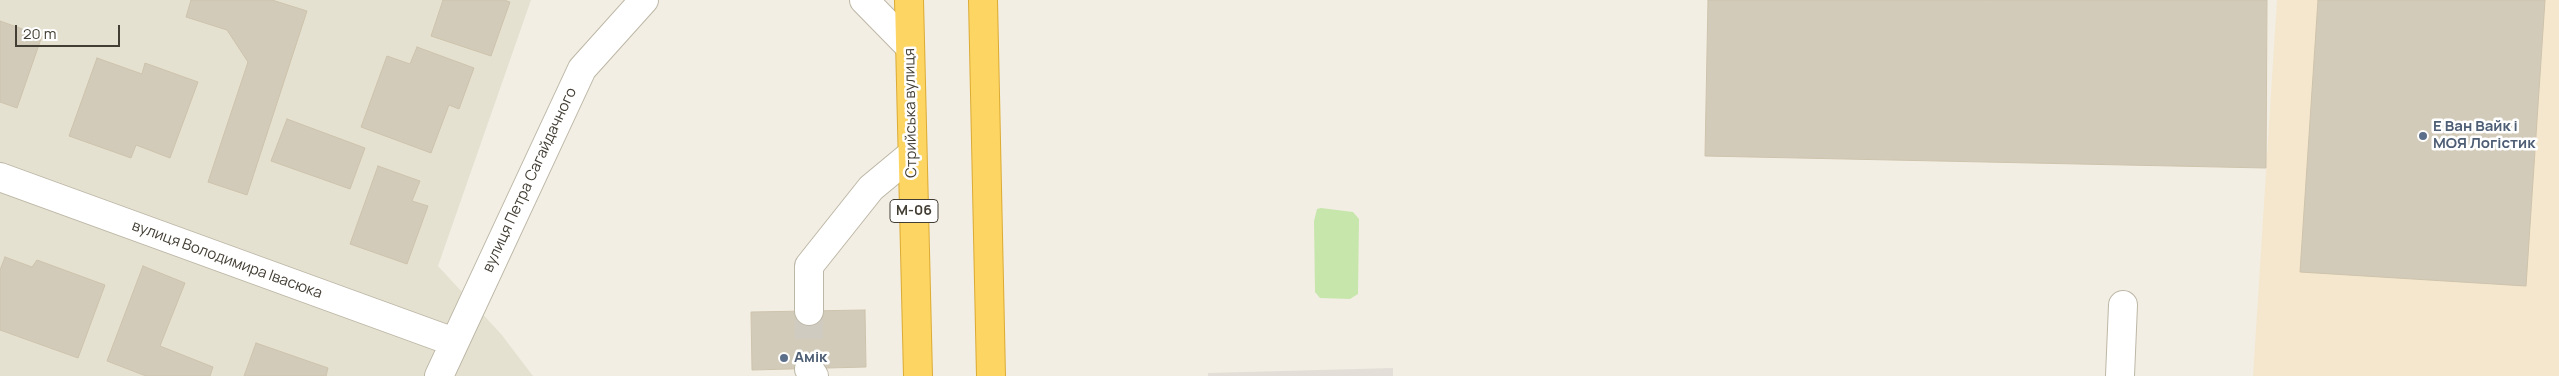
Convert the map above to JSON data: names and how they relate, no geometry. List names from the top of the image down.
{
  "streets": {
    "highway": ["Стрийська вулиця", "М-06"],
    "street": ["вулиця Петра Сагайдачного", "вулиця Володимира Івасюка"]
  },
  "crossings": [
    ["вулиця Петра Сагайдачного", "вулиця Володимира Івасюка"]
  ],
  "places": ["Е Ван Вайк і МОЯ Логістик", "Амік"],
  "scale_bar": "20 m"
}
